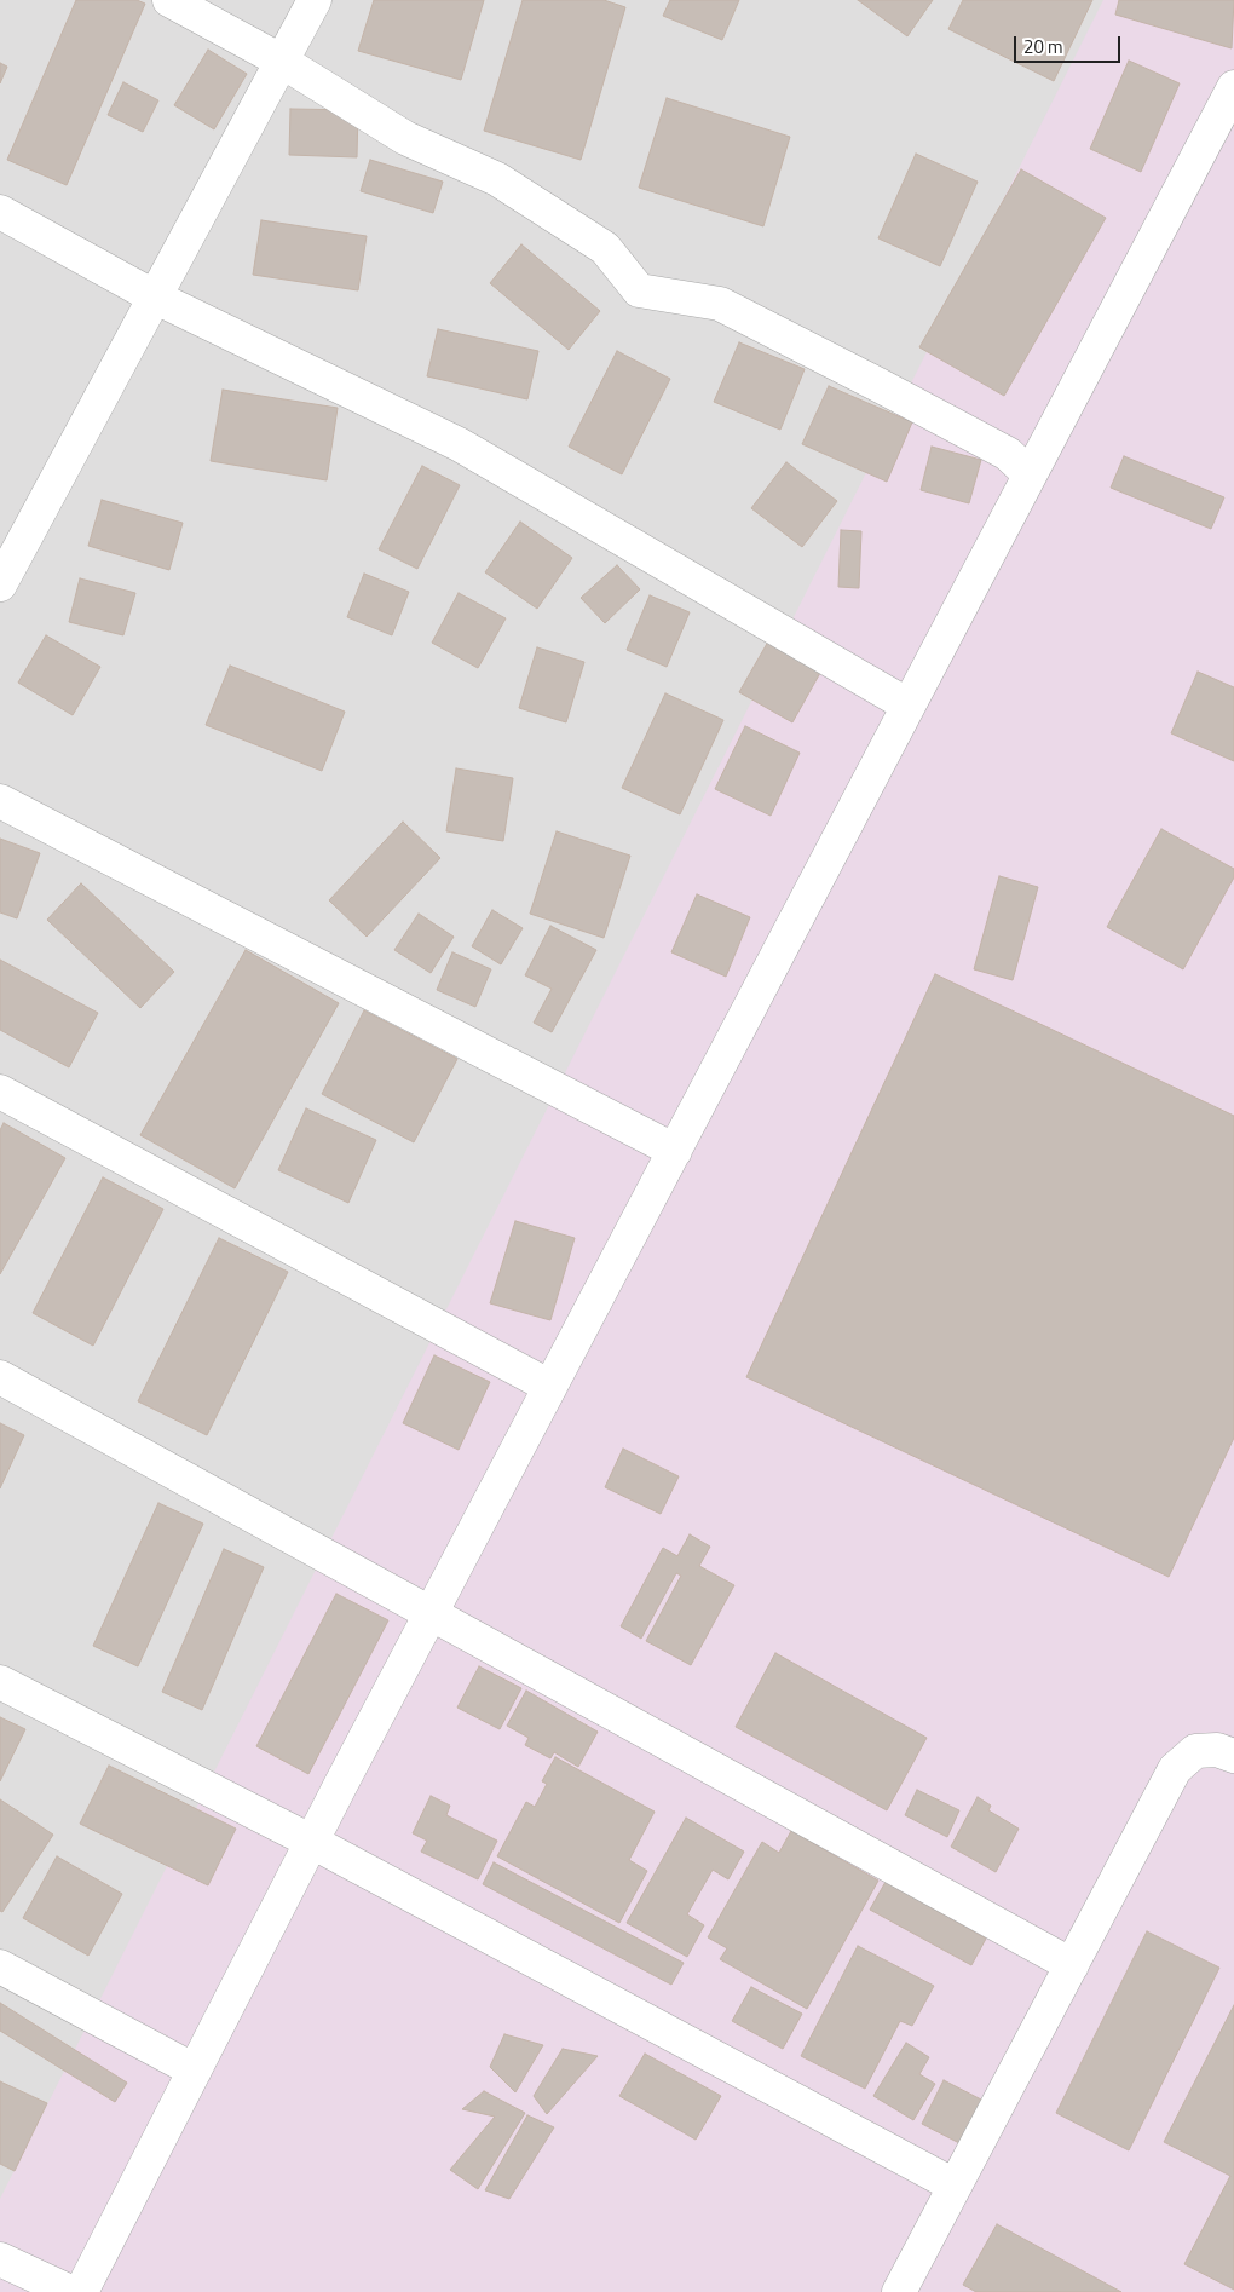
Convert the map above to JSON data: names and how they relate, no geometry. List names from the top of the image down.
{
  "scale_bar": "20 m"
}
